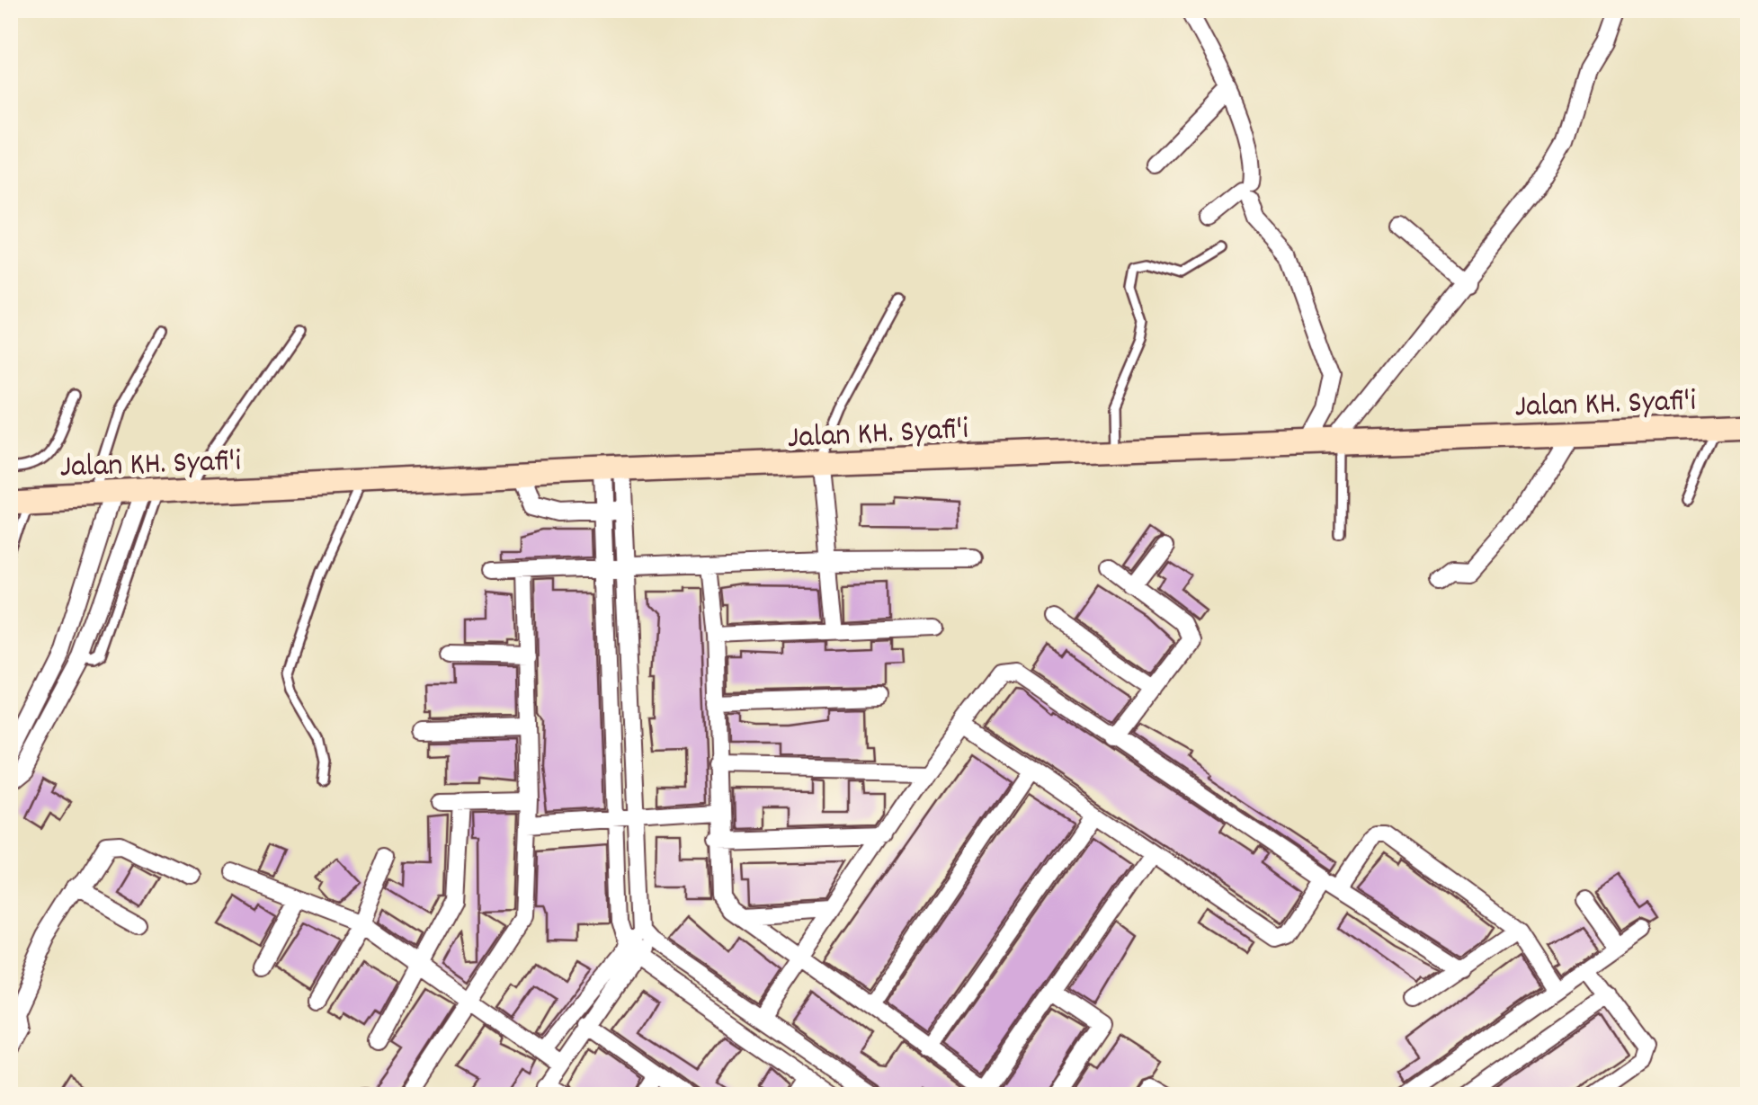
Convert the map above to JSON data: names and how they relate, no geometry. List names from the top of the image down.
{
  "streets": {
    "main road": ["Jalan KH. Syafi'i"]
  }
}
